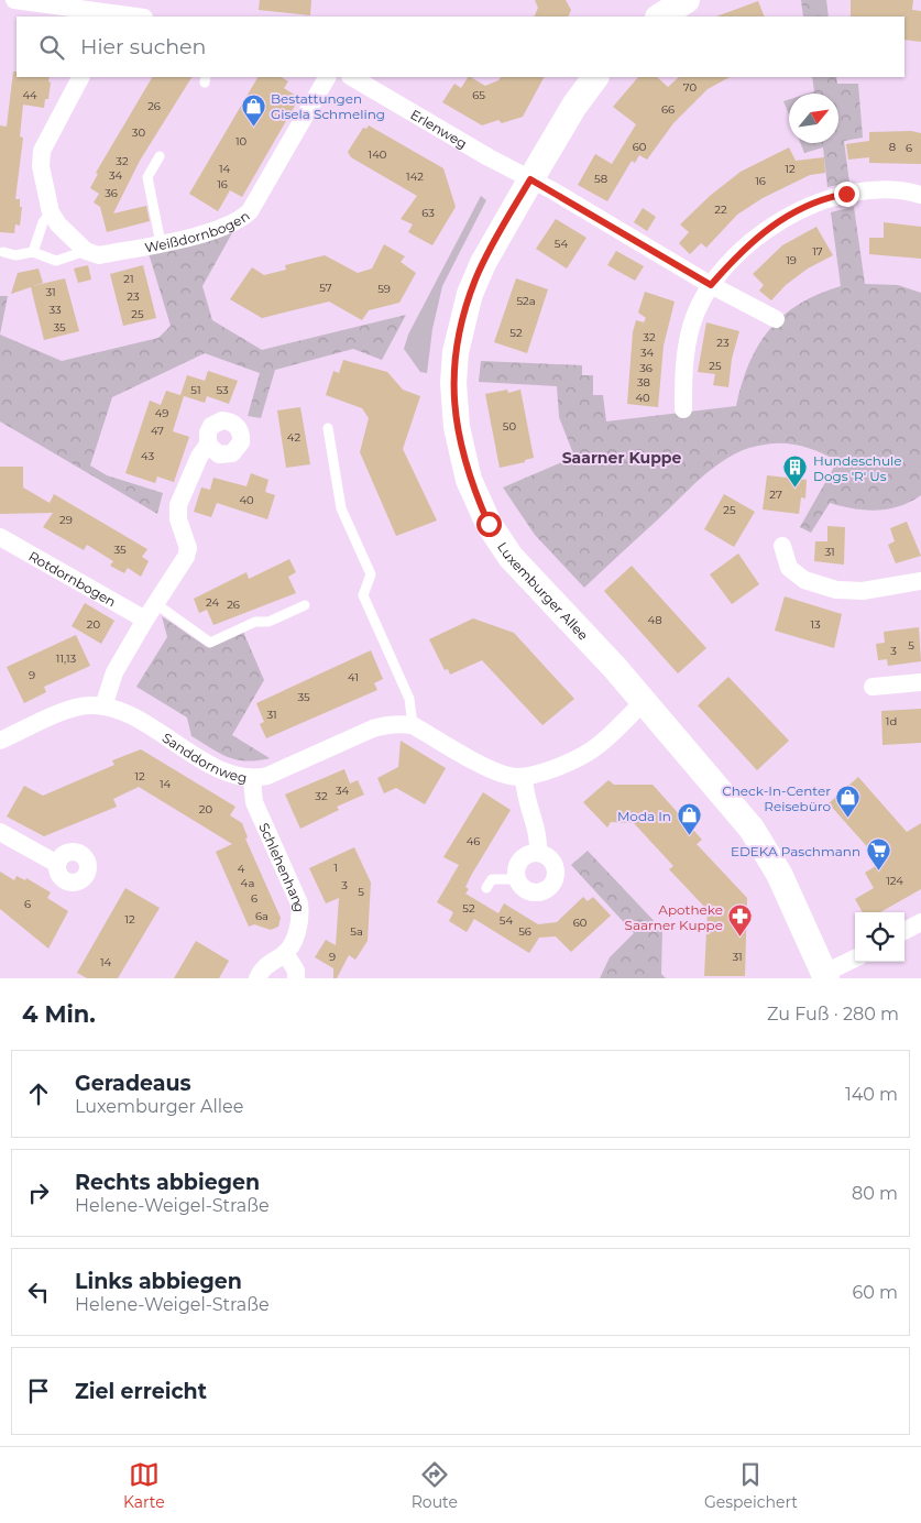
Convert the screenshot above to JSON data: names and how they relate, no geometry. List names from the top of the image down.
{
  "streets": {
    "street": [
      "Erlenweg",
      "Weißdornbogen",
      "Rotdornbogen",
      "Luxemburger Allee",
      "Sanddornweg",
      "Schlehenhang"
    ]
  },
  "crossings": [
    ["Erlenweg", "Luxemburger Allee"],
    ["Luxemburger Allee", "Sanddornweg"],
    ["Sanddornweg", "Schlehenhang"]
  ],
  "districts": ["Saarner Kuppe"],
  "places": {
    "shop": ["Bestattungen Gisela Schmeling", "Check-In-Center Reisebüro", "Moda In"],
    "building": ["Hundeschule Dogs 'R' Us"],
    "supermarket": ["EDEKA Paschmann"],
    "pharmacy": ["Apotheke Saarner Kuppe"]
  },
  "house_numbers": [
    "70",
    "44",
    "65",
    "26",
    "66",
    "30",
    "10",
    "60",
    "8",
    "6",
    "140",
    "32",
    "14",
    "12",
    "34",
    "142",
    "58",
    "16",
    "16",
    "36",
    "22",
    "63",
    "54",
    "17",
    "19",
    "21",
    "57",
    "59",
    "31",
    "23",
    "52a",
    "33",
    "25",
    "35",
    "52",
    "32",
    "23",
    "34",
    "25",
    "36",
    "38",
    "51",
    "53",
    "40",
    "49",
    "50",
    "47",
    "42",
    "43",
    "27",
    "40",
    "25",
    "29",
    "35",
    "31",
    "24",
    "26",
    "48",
    "20",
    "13",
    "5",
    "3",
    "11,13",
    "9",
    "41",
    "35",
    "31",
    "1d",
    "12",
    "14",
    "34",
    "32",
    "20",
    "46",
    "1",
    "4",
    "124",
    "4a",
    "3",
    "5",
    "6",
    "6",
    "52",
    "6a",
    "12",
    "54",
    "60",
    "5a",
    "56",
    "9",
    "31",
    "14"
  ],
  "north": "top right",
  "page": {
    "search": "Hier suchen",
    "heading": ["4 Min.", "Zu Fuß · 280 m"],
    "list": [
      ["Geradeaus", "Luxemburger Allee", "140 m"],
      ["Rechts abbiegen", "Helene-Weigel-Straße", "80 m"],
      ["Links abbiegen", "Helene-Weigel-Straße", "60 m"],
      "Ziel erreicht"
    ],
    "nav": ["Karte", "Route", "Gespeichert"]
  }
}
